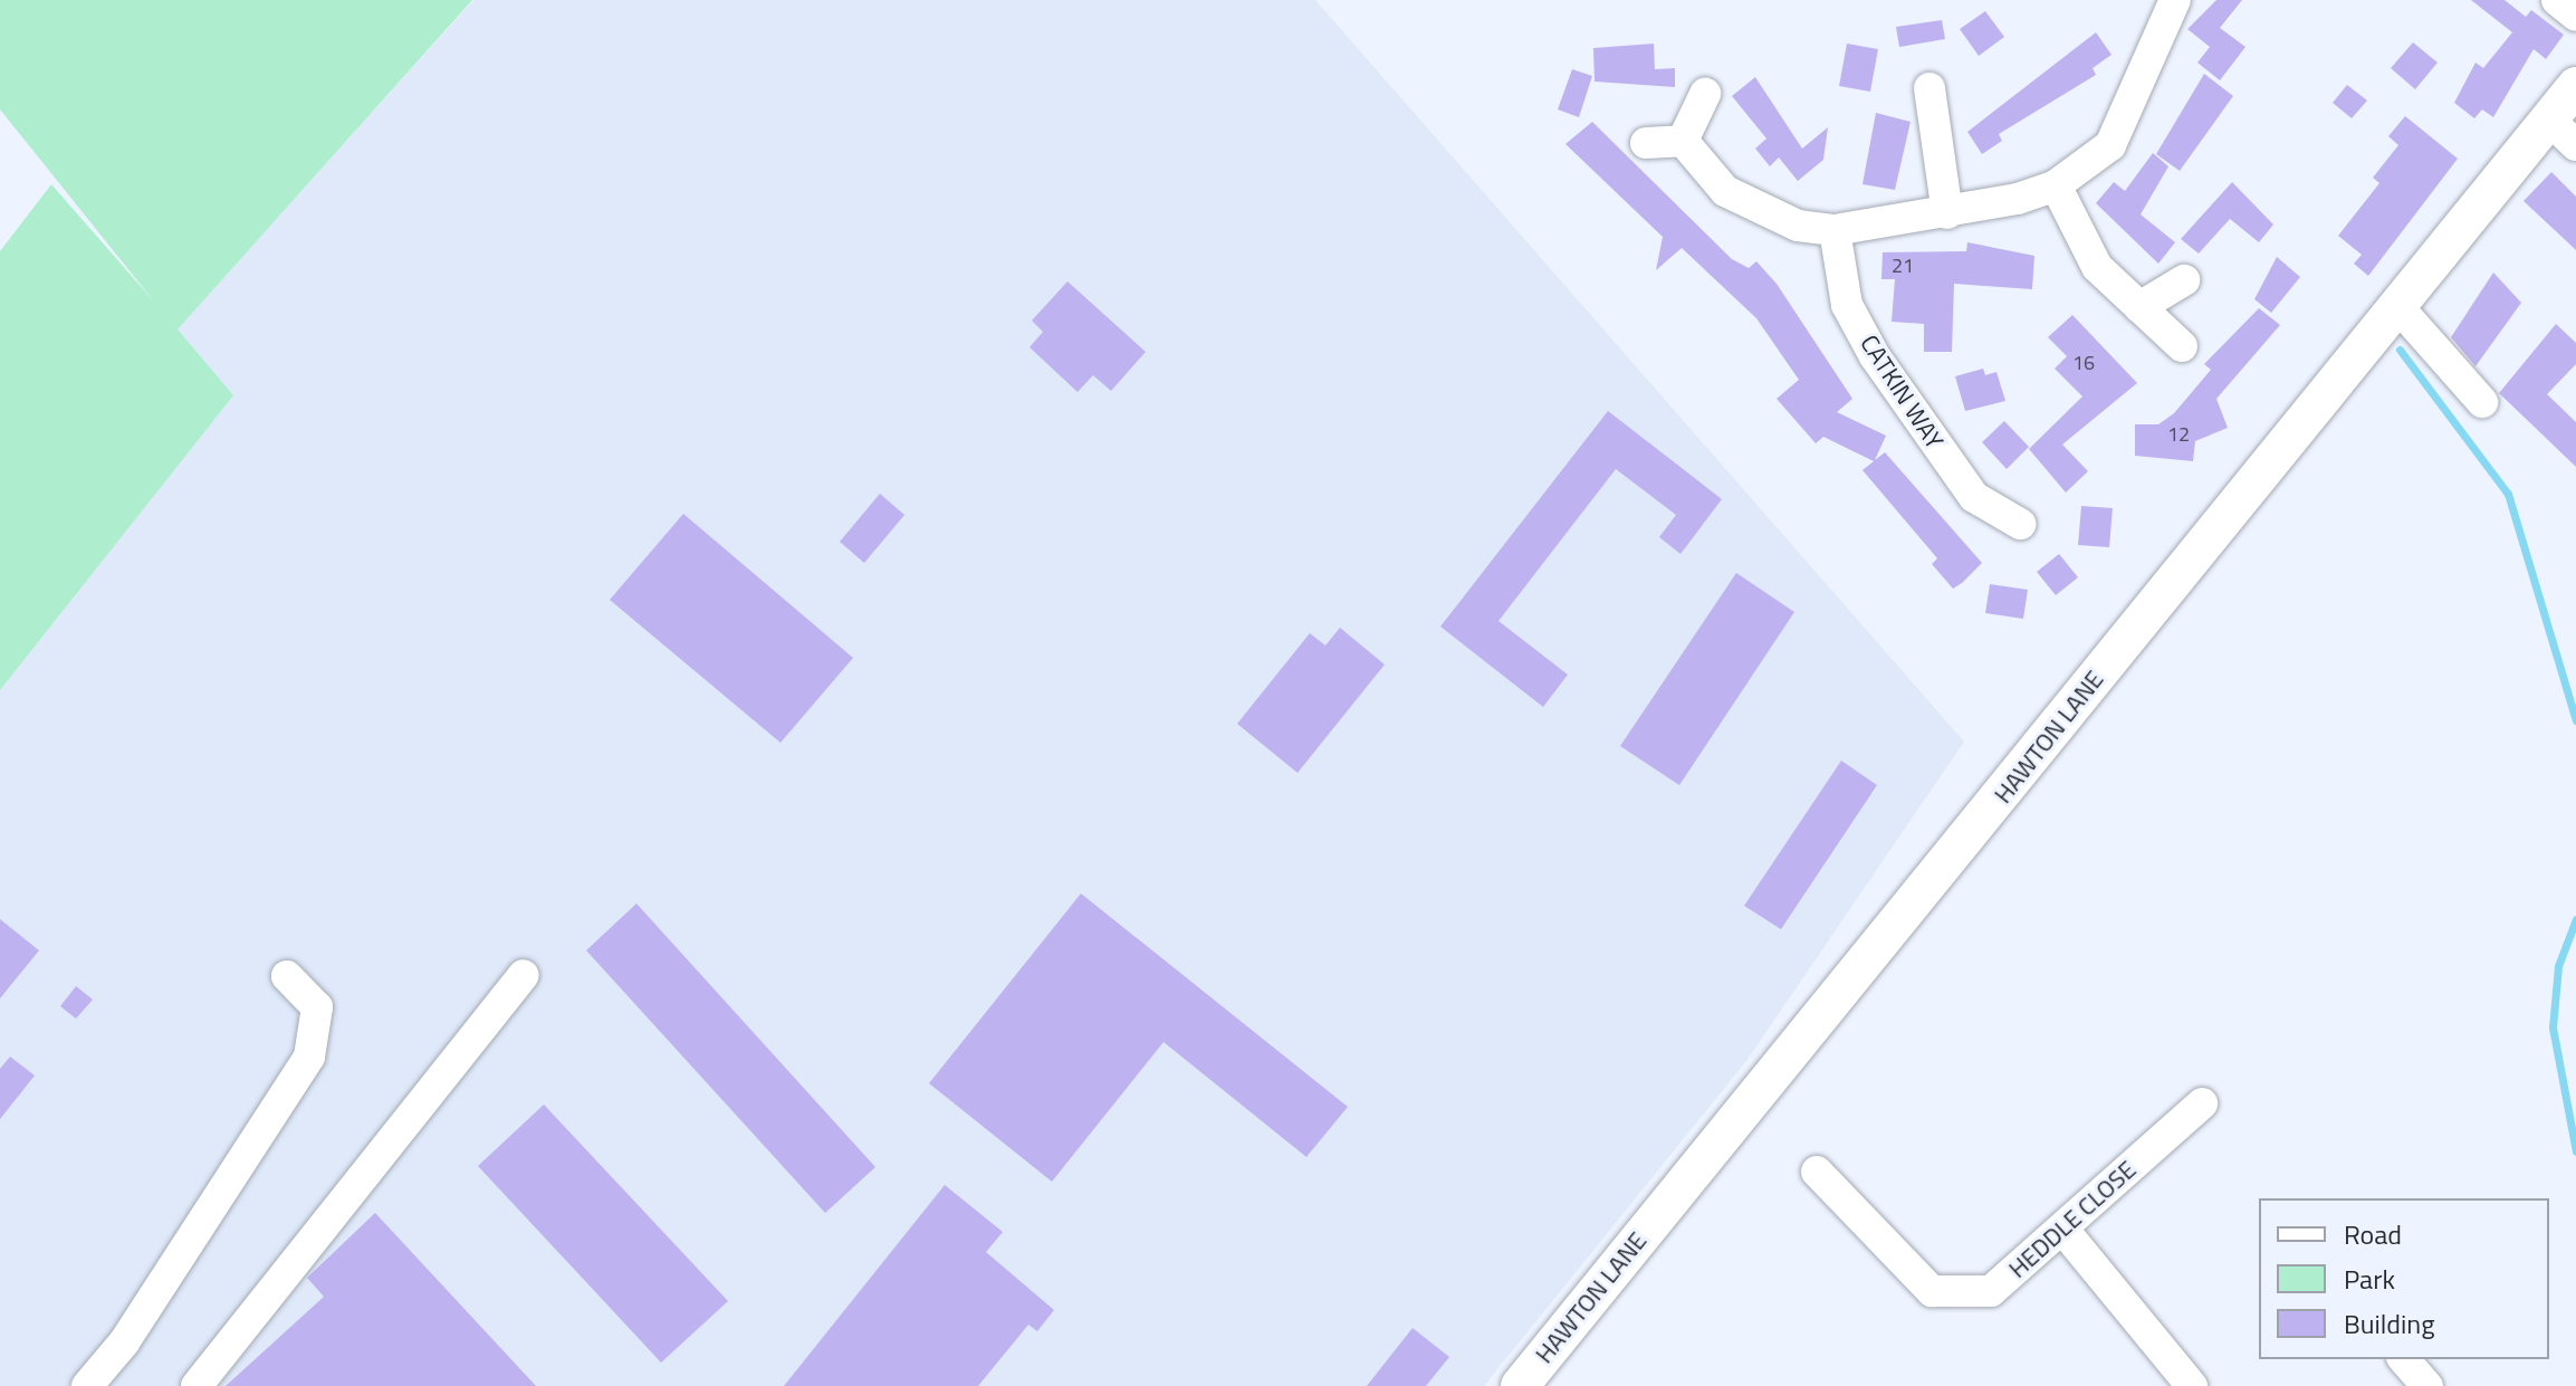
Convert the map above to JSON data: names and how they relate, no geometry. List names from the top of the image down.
{
  "streets": {
    "street": ["CATKIN WAY", "HAWTON LANE", "HEDDLE CLOSE"]
  },
  "house_numbers": ["21", "16", "12"],
  "legend": ["Road", "Park", "Building"]
}
